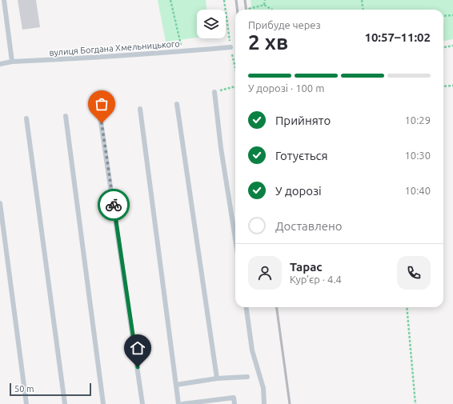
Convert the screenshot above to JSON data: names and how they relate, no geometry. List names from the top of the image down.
{
  "streets": {
    "lane": ["вулиця Богдана Хмельницького"]
  },
  "scale_bar": "50 m",
  "page": {
    "heading": ["2 хв", "Прибуде через", "10:57–11:02"],
    "panel": ["Тарас", "Кур’єр · 4.4"],
    "bar": "У дорозі · 100 m",
    "list": [
      ["Прийнято", "10:29"],
      ["Готується", "10:30"],
      ["У дорозі", "10:40"],
      "Доставлено"
    ],
    "scale": "50 m"
  }
}
